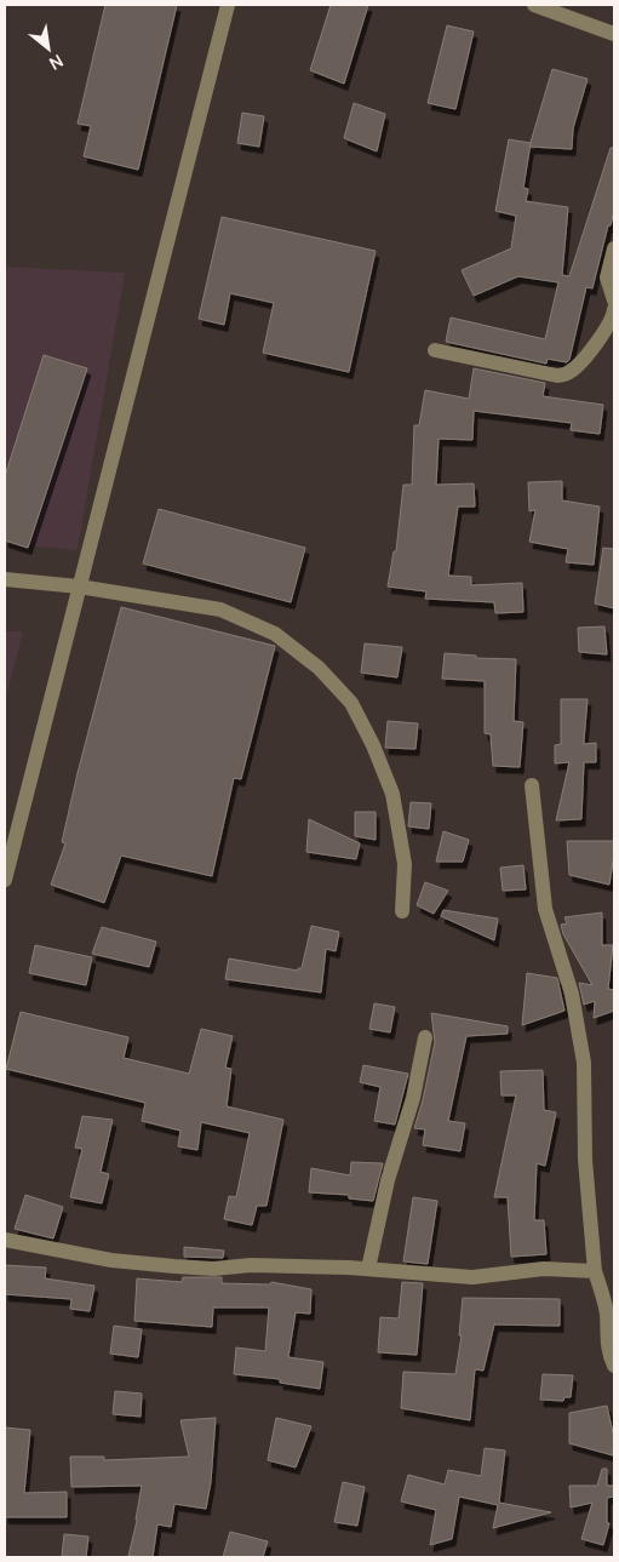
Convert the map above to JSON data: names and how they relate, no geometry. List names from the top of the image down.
{
  "north": "bottom right"
}
